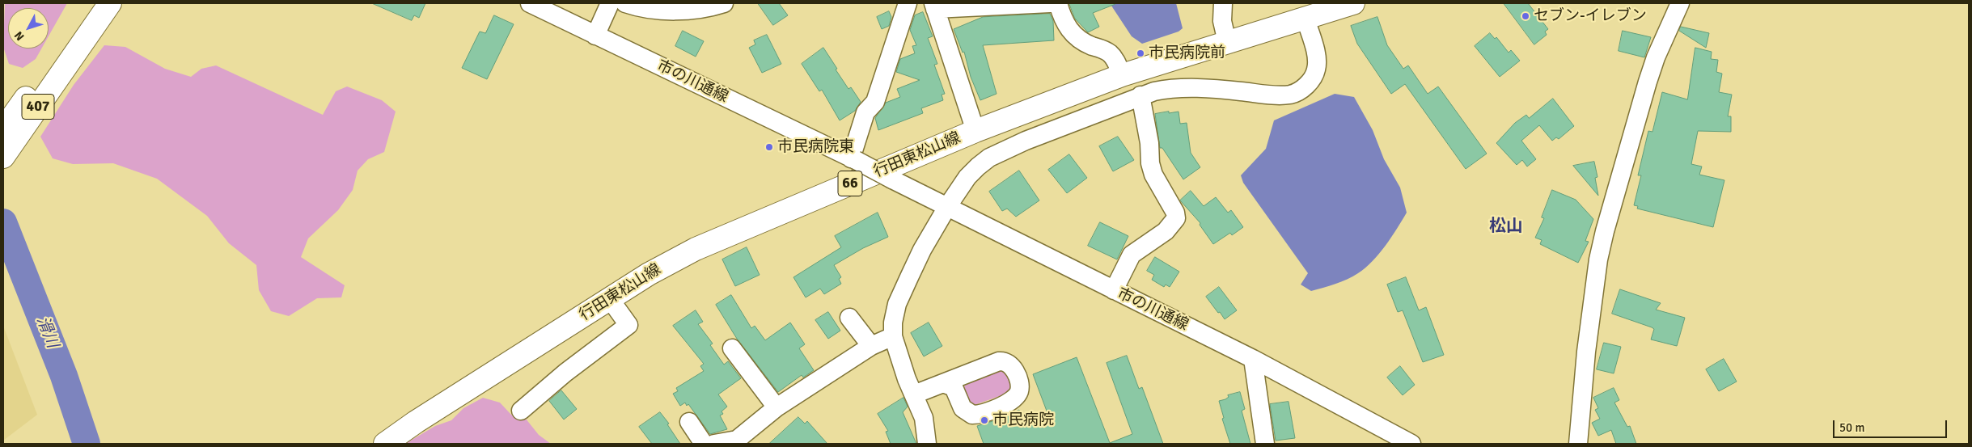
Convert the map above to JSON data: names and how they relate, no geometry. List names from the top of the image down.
{
  "streets": {
    "main road": ["407", "行田東松山線", "66"],
    "street": ["市の川通線"]
  },
  "districts": ["松山"],
  "water": ["滑川"],
  "places": [
    "セブン-イレブン",
    "市民病院前",
    "市民病院東",
    "市民病院"
  ],
  "scale_bar": "50 m",
  "north": "bottom left"
}
